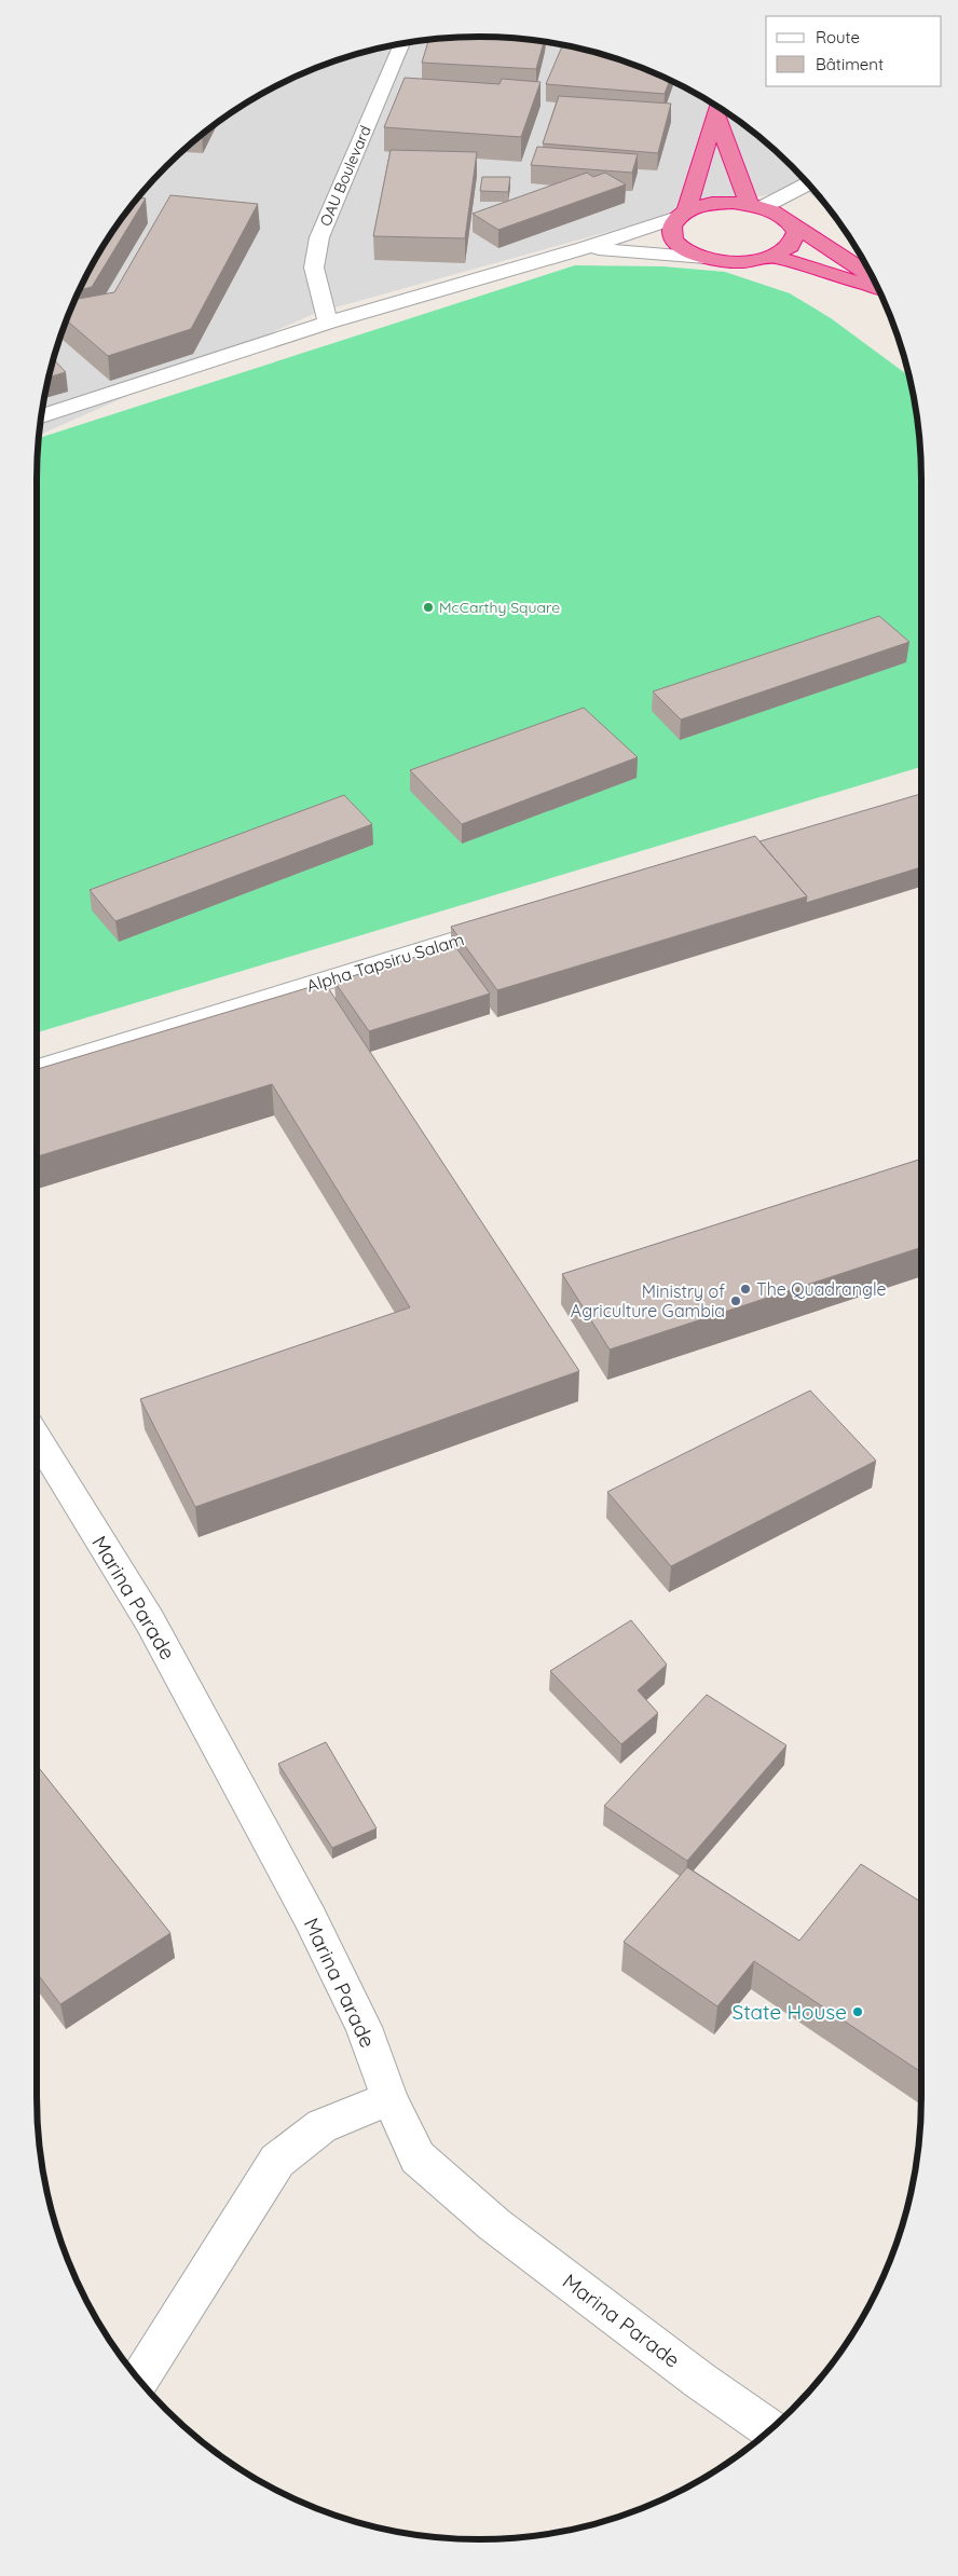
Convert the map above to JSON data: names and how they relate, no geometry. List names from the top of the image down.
{
  "streets": {
    "street": ["OAU Boulevard", "Alpha Tapsiru Salam", "Marina Parade"]
  },
  "places": [
    "McCarthy Square",
    "The Quadrangle",
    "Ministry of Agriculture Gambia",
    "State House"
  ],
  "legend": ["Route", "Bâtiment"]
}
